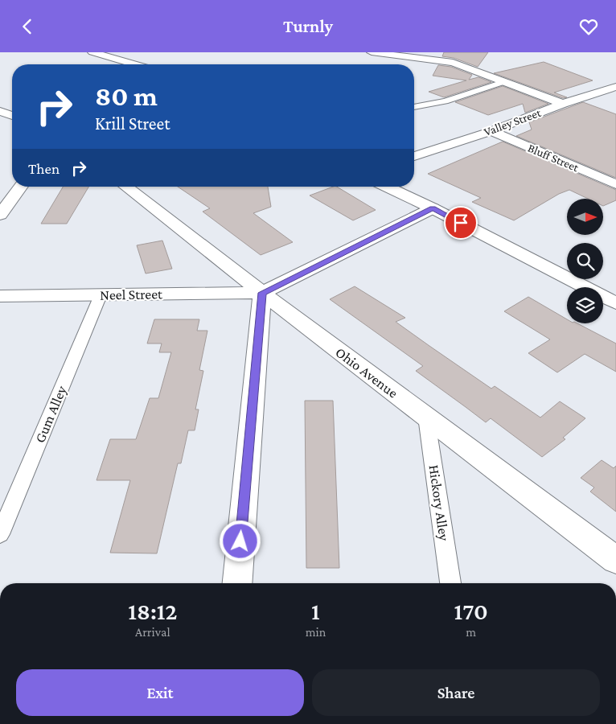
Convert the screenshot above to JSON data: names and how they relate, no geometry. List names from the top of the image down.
{
  "streets": {
    "street": [
      "Valley Street",
      "Bluff Street",
      "Neel Street",
      "Ohio Avenue"
    ],
    "lane": ["Gum Alley", "Hickory Alley"]
  },
  "crossings": [
    ["Valley Street", "Bluff Street"],
    ["Neel Street", "Ohio Avenue"],
    ["Neel Street", "Gum Alley"],
    ["Ohio Avenue", "Hickory Alley"]
  ],
  "north": "right",
  "page": {
    "header": "Turnly",
    "turn": ["80 m", "Krill Street"],
    "then": "Then",
    "eta": [
      "18:12",
      "Arrival",
      "1",
      "min",
      "170",
      "m"
    ],
    "buttons": ["Exit", "Share"]
  }
}
